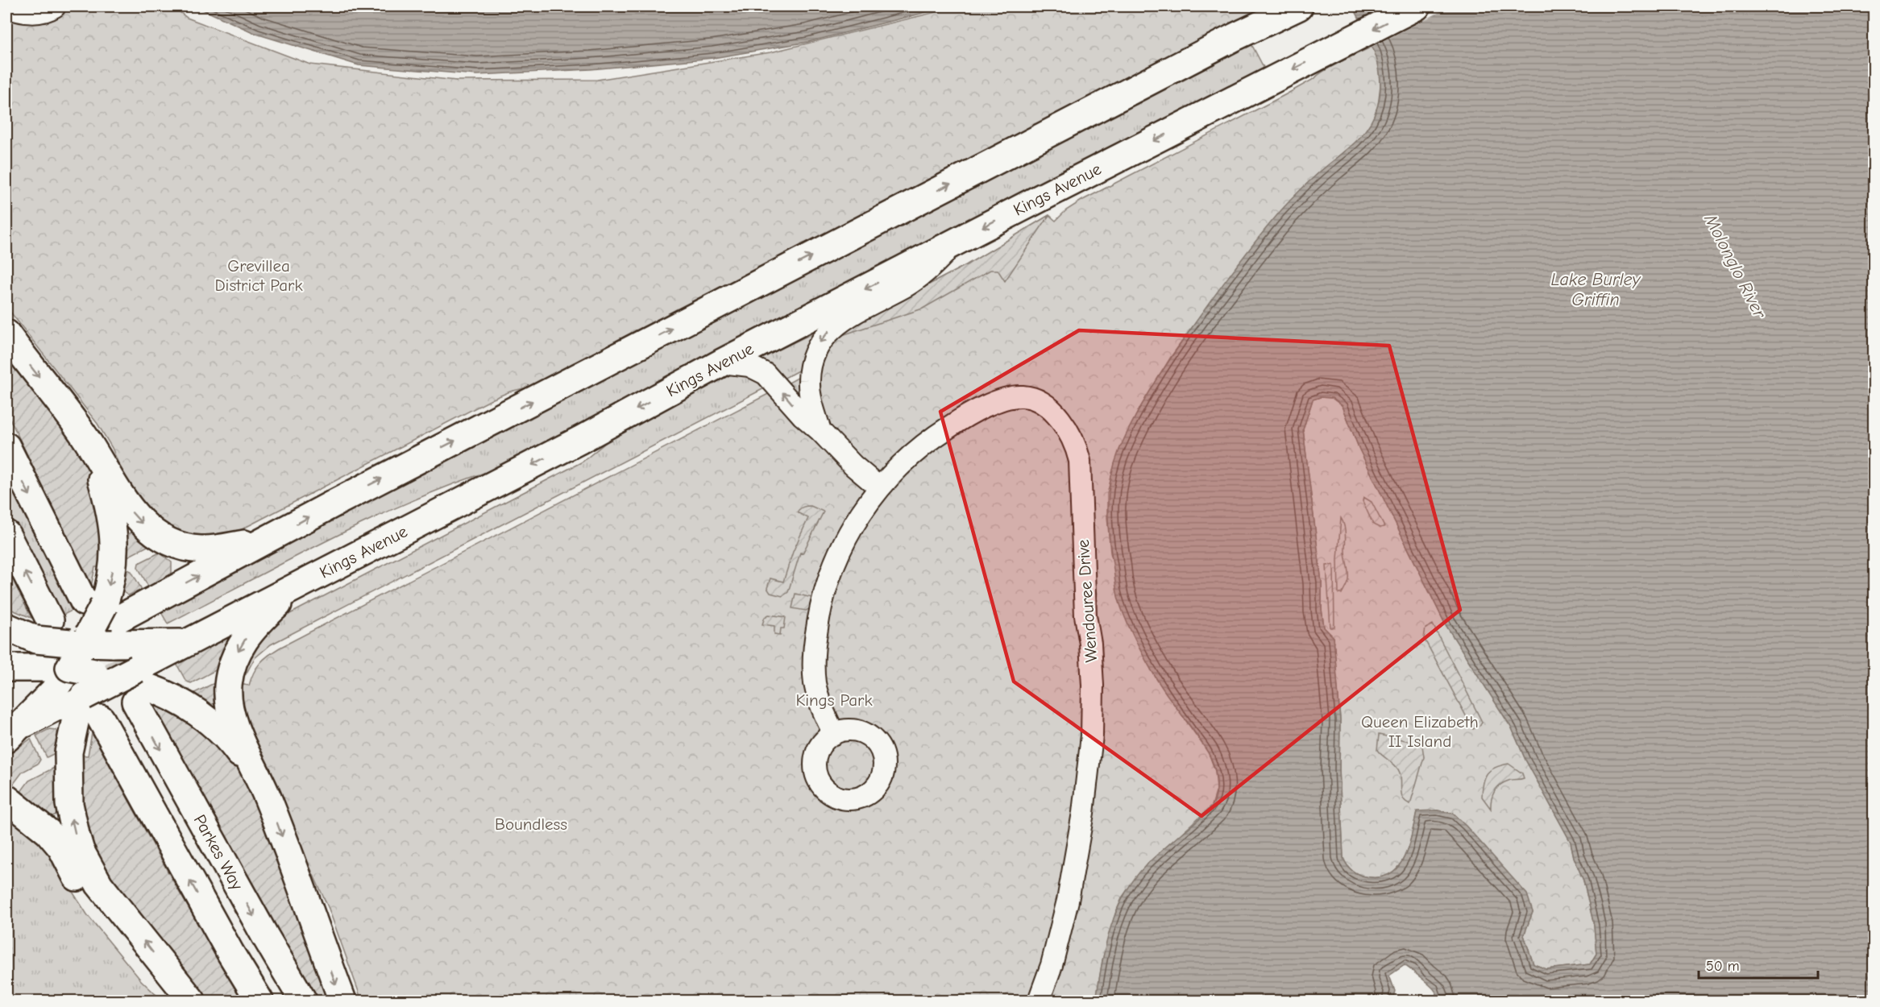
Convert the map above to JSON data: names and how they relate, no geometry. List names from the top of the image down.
{
  "streets": {
    "main road": ["Kings Avenue", "Parkes Way"],
    "street": ["Wendouree Drive"]
  },
  "crossings": [
    ["Kings Avenue", "Parkes Way"]
  ],
  "water": ["Molonglo River", "Lake Burley Griffin"],
  "parks": [
    "Grevillea District Park",
    "Kings Park",
    "Queen Elizabeth II Island",
    "Boundless"
  ],
  "scale_bar": "50 m"
}
